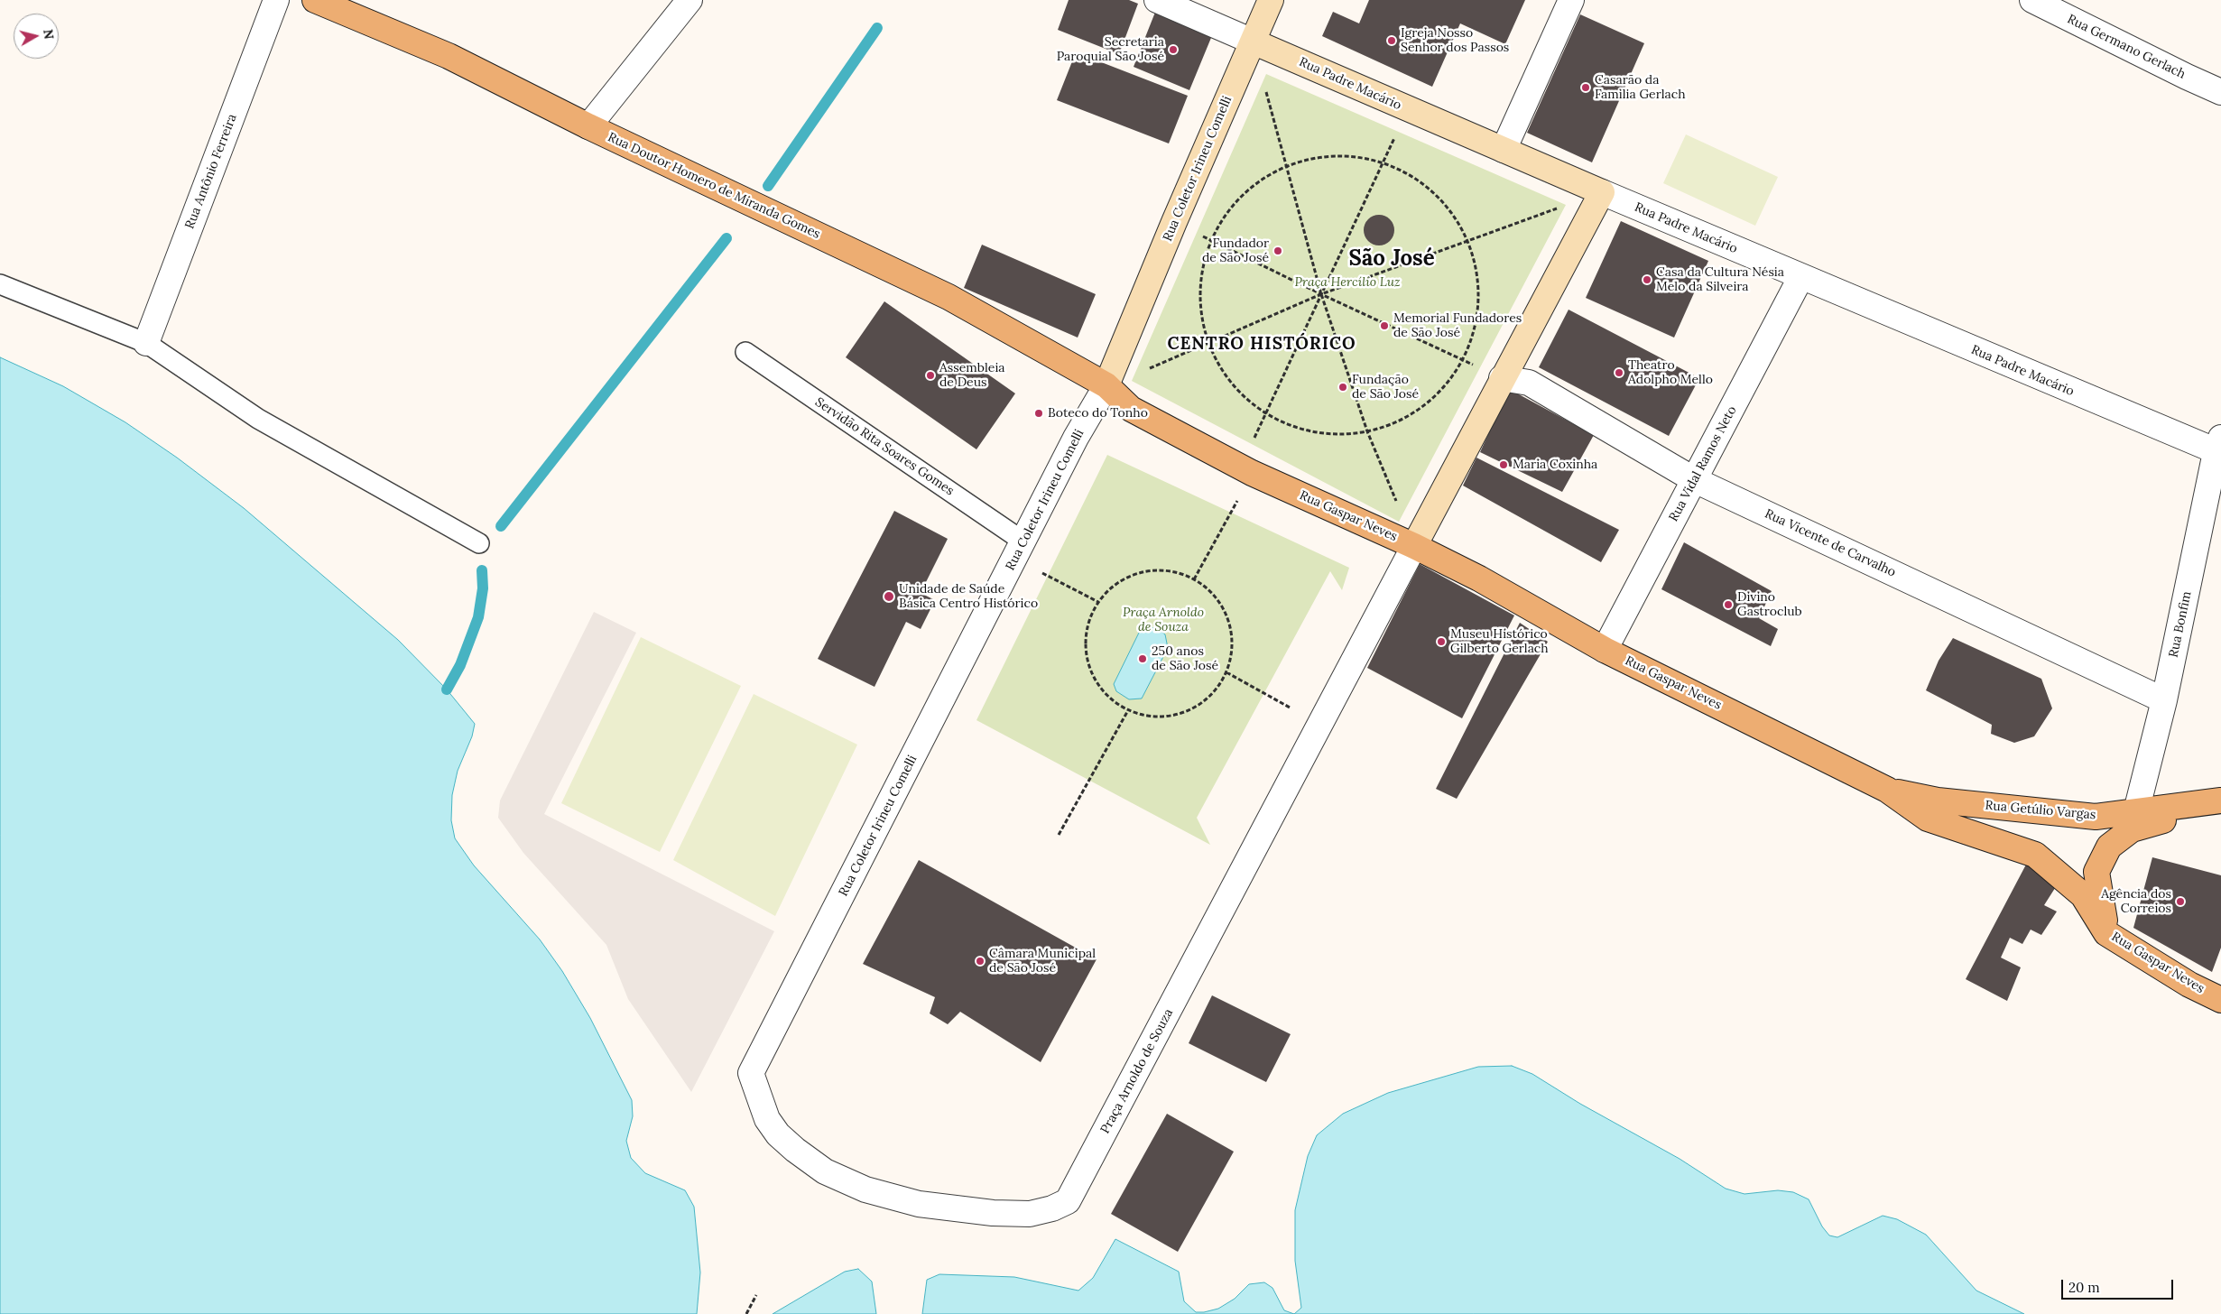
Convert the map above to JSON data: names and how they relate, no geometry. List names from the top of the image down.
{
  "streets": {
    "main road": [
      "Rua Padre Macário",
      "Rua Coletor Irineu Comelli",
      "Rua Doutor Homero de Miranda Gomes",
      "Rua Gaspar Neves",
      "Rua Getúlio Vargas"
    ],
    "street": [
      "Rua Germano Gerlach",
      "Rua Antônio Ferreira",
      "Rua Vidal Ramos Neto",
      "Rua Vicente de Carvalho",
      "Rua Bonfim",
      "Praça Arnoldo de Souza"
    ],
    "lane": ["Servidão Rita Soares Gomes"]
  },
  "crossings": [
    ["Rua Padre Macário", "Rua Coletor Irineu Comelli"],
    ["Rua Padre Macário", "Rua Vidal Ramos Neto"],
    ["Rua Padre Macário", "Rua Bonfim"],
    ["Rua Coletor Irineu Comelli", "Rua Doutor Homero de Miranda Gomes"],
    ["Rua Coletor Irineu Comelli", "Servidão Rita Soares Gomes"],
    ["Rua Coletor Irineu Comelli", "Rua Gaspar Neves"],
    ["Rua Coletor Irineu Comelli", "Praça Arnoldo de Souza"],
    ["Rua Doutor Homero de Miranda Gomes", "Rua Gaspar Neves"],
    ["Rua Vidal Ramos Neto", "Rua Gaspar Neves"],
    ["Rua Vidal Ramos Neto", "Rua Vicente de Carvalho"],
    ["Rua Gaspar Neves", "Rua Getúlio Vargas"],
    ["Rua Gaspar Neves", "Praça Arnoldo de Souza"],
    ["Rua Vicente de Carvalho", "Rua Bonfim"],
    ["Rua Bonfim", "Rua Getúlio Vargas"]
  ],
  "districts": ["São José", "CENTRO HISTÓRICO"],
  "parks": ["Praça Hercílio Luz", "Praça Arnoldo de Souza"],
  "places": [
    "Igreja Nosso Senhor dos Passos",
    "Secretaria Paroquial São José",
    "Casarão da Familia Gerlach",
    "Fundador de São José",
    "Casa da Cultura Nésia Melo da Silveira",
    "Memorial Fundadores de São José",
    "Theatro Adolpho Mello",
    "Assembleia de Deus",
    "Fundação de São José",
    "Boteco do Tonho",
    "Maria Coxinha",
    "Unidade de Saúde Básica Centro Histórico",
    "Divino Gastroclub",
    "Museu Histórico Gilberto Gerlach",
    "250 anos de São José",
    "Agência dos Correios",
    "Câmara Municipal de São José"
  ],
  "scale_bar": "20 m",
  "north": "right"
}
